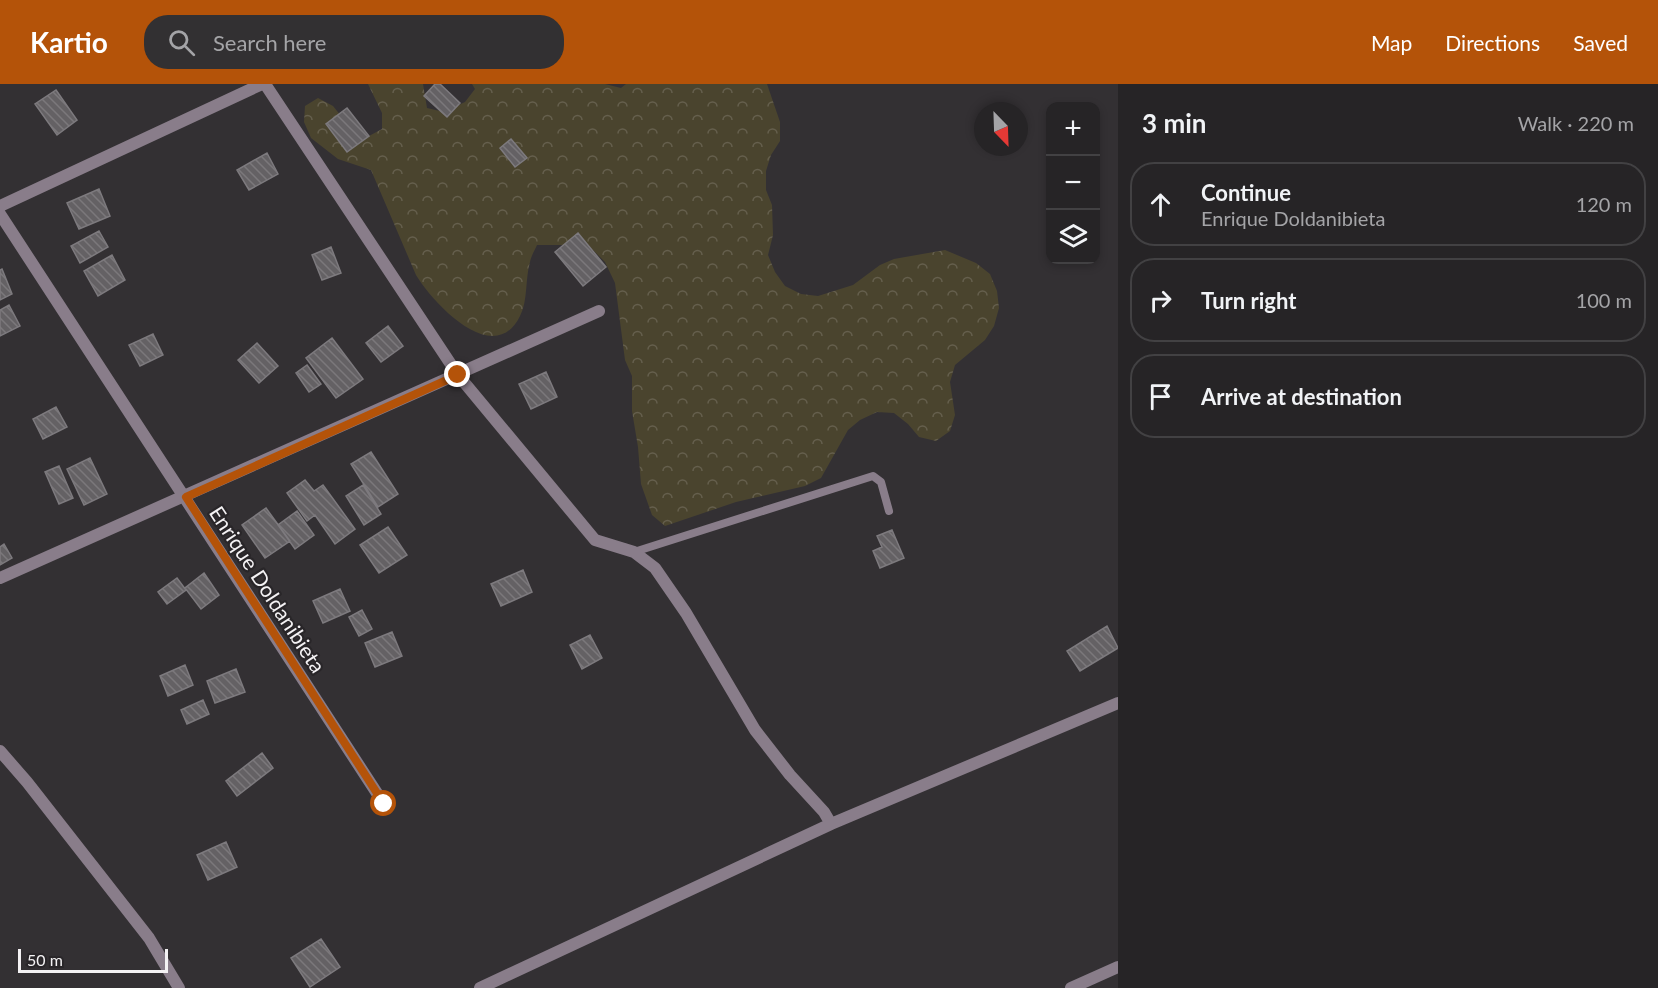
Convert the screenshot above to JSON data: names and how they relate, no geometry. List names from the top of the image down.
{
  "streets": {
    "street": ["Enrique Doldanibieta"]
  },
  "scale_bar": "50 m",
  "north": "bottom right",
  "page": {
    "header": "Kartio",
    "search": "Search here",
    "nav": ["Map", "Directions", "Saved"],
    "heading": ["3 min", "Walk · 220 m"],
    "map_buttons": ["+", "−"],
    "list": [
      ["Continue", "Enrique Doldanibieta", "120 m"],
      ["Turn right", "100 m"],
      "Arrive at destination"
    ],
    "scale": "50 m"
  }
}
